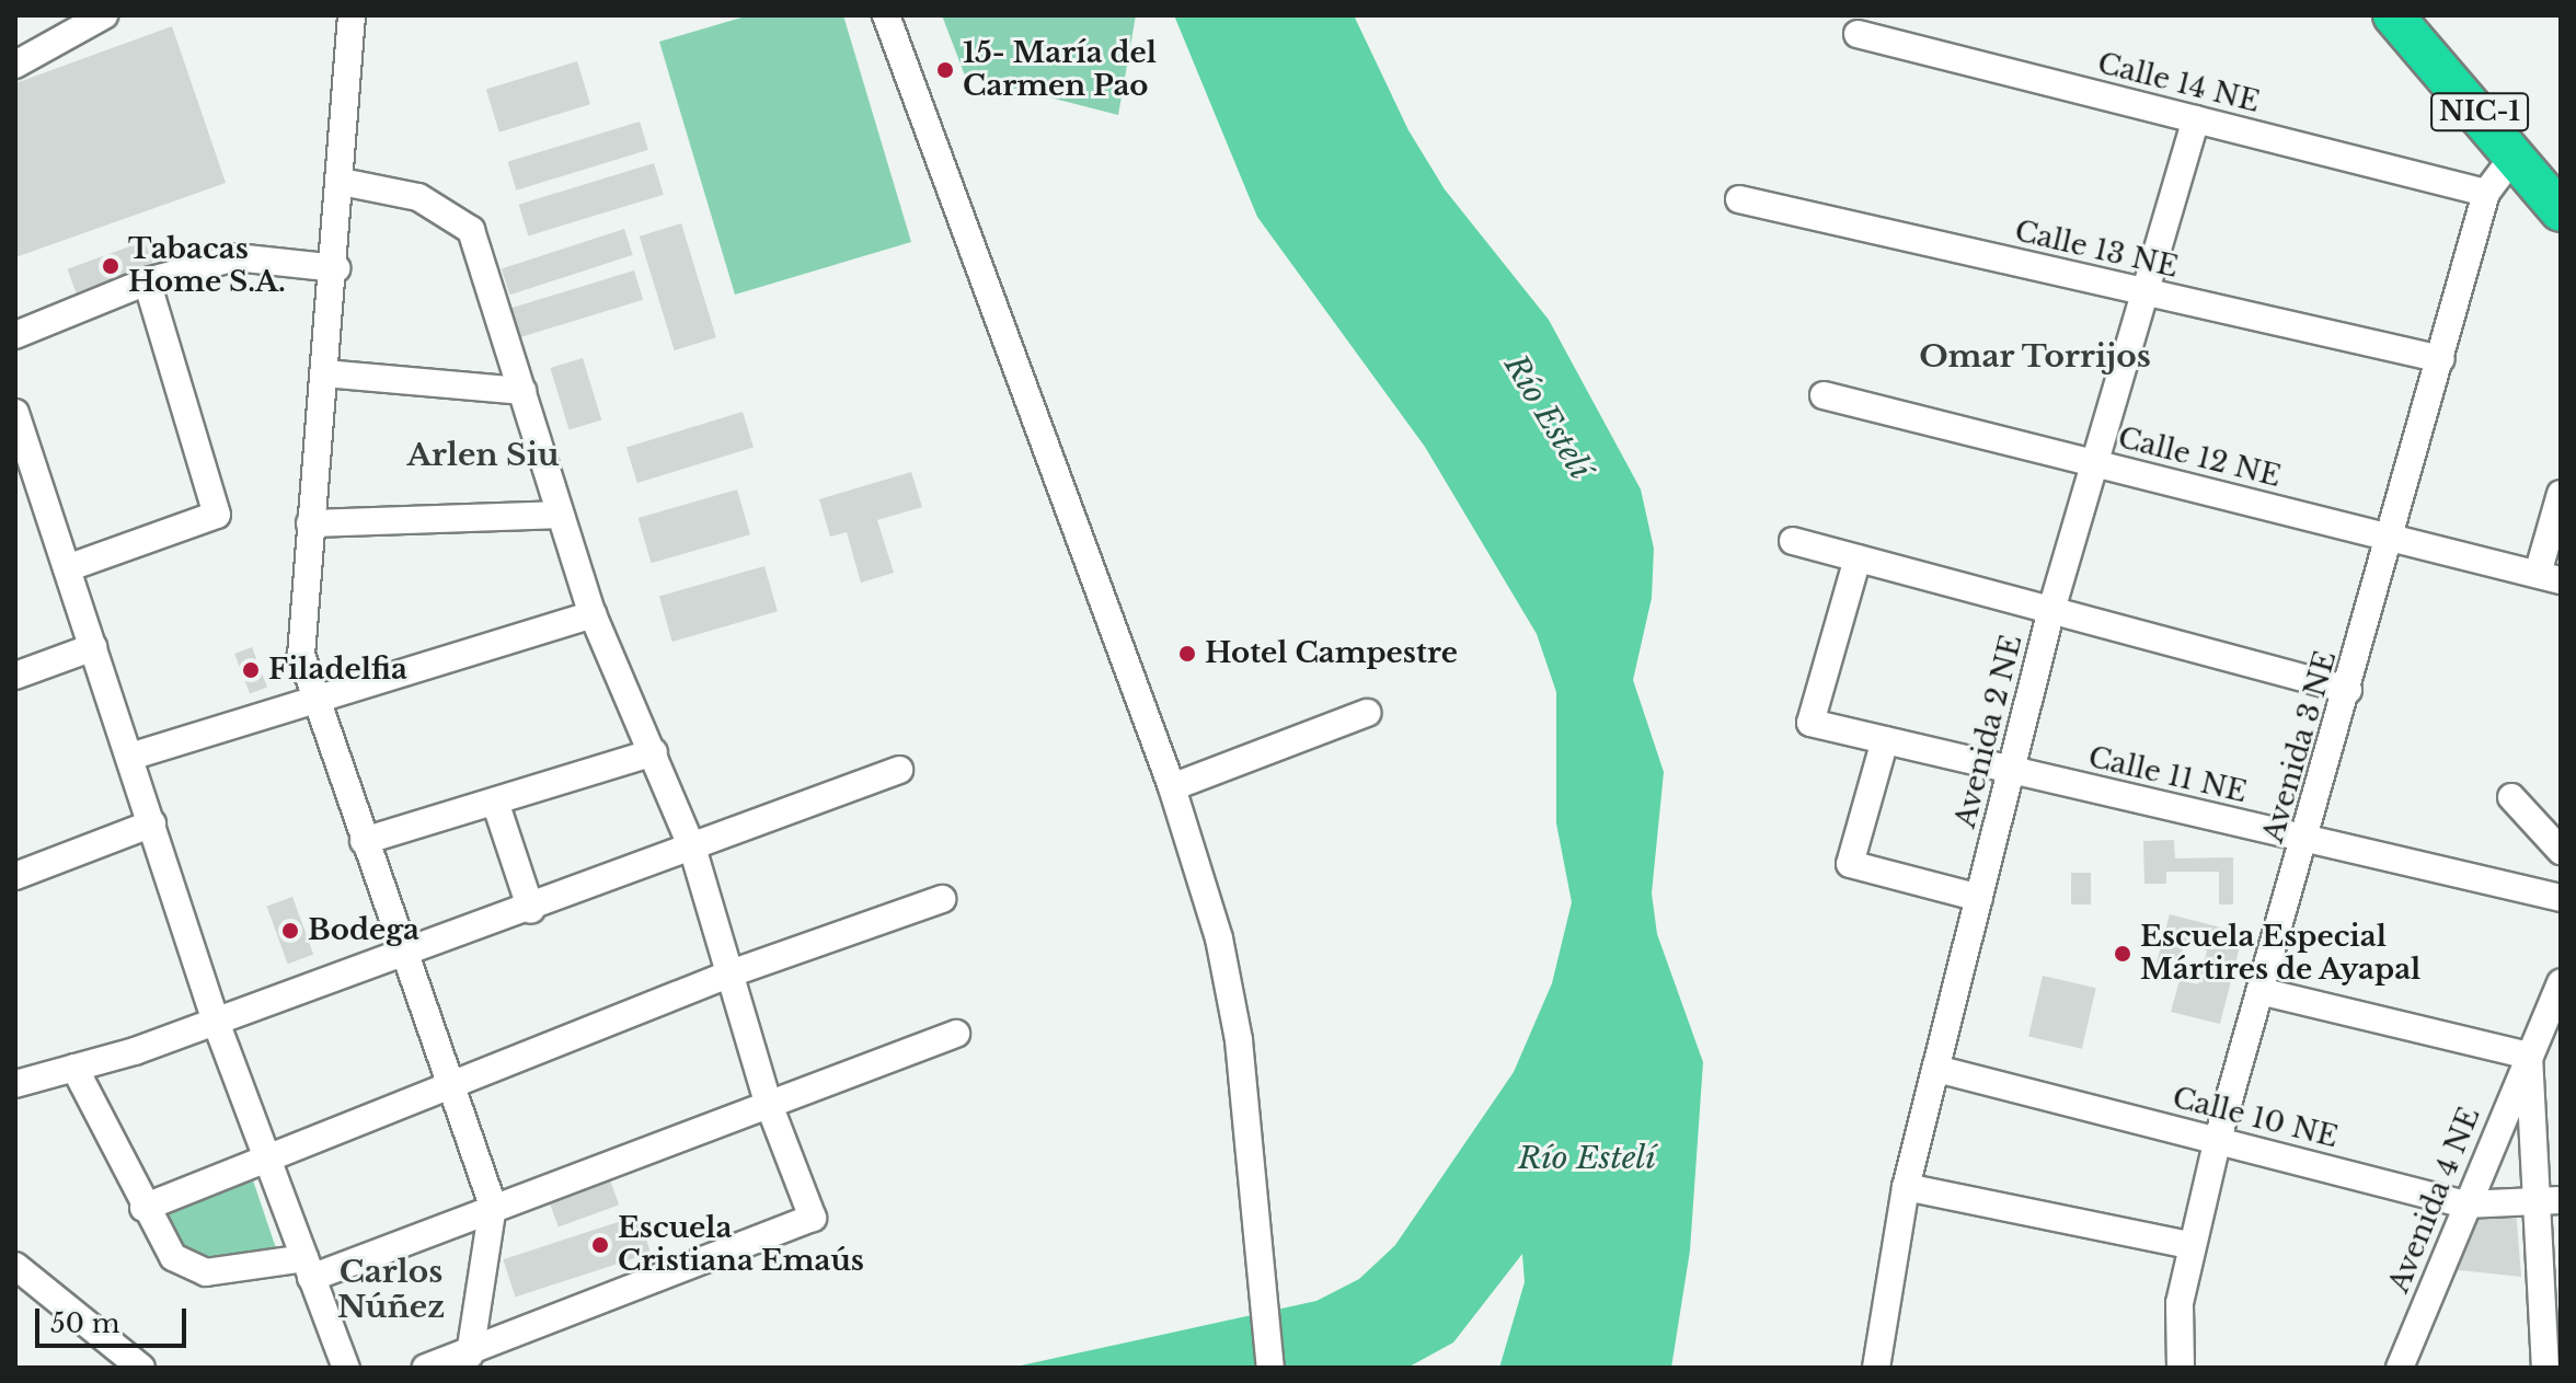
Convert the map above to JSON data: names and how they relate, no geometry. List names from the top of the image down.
{
  "streets": {
    "highway": ["NIC-1"],
    "street": [
      "Calle 14 NE",
      "Calle 13 NE",
      "Calle 12 NE",
      "Avenida 2 NE",
      "Avenida 3 NE",
      "Calle 11 NE",
      "Calle 10 NE",
      "Avenida 4 NE"
    ]
  },
  "crossings": [
    ["Calle 14 NE", "Avenida 2 NE"],
    ["Calle 14 NE", "Avenida 3 NE"],
    ["NIC-1", "Avenida 3 NE"],
    ["Calle 13 NE", "Avenida 2 NE"],
    ["Calle 13 NE", "Avenida 3 NE"],
    ["Calle 12 NE", "Avenida 2 NE"],
    ["Calle 12 NE", "Avenida 3 NE"],
    ["Avenida 2 NE", "Calle 11 NE"],
    ["Avenida 2 NE", "Calle 10 NE"],
    ["Avenida 3 NE", "Calle 11 NE"],
    ["Avenida 3 NE", "Calle 10 NE"],
    ["Calle 10 NE", "Avenida 4 NE"]
  ],
  "districts": ["Omar Torrijos", "Arlen Siu", "Carlos Núñez"],
  "water": ["Río Estelí"],
  "places": [
    "15- María del Carmen Pao",
    "Tabacas Home S.A.",
    "Hotel Campestre",
    "Filadelfia",
    "Bodega",
    "Escuela Especial Mártires de Ayapal",
    "Escuela Cristiana Emaús"
  ],
  "scale_bar": "50 m"
}
